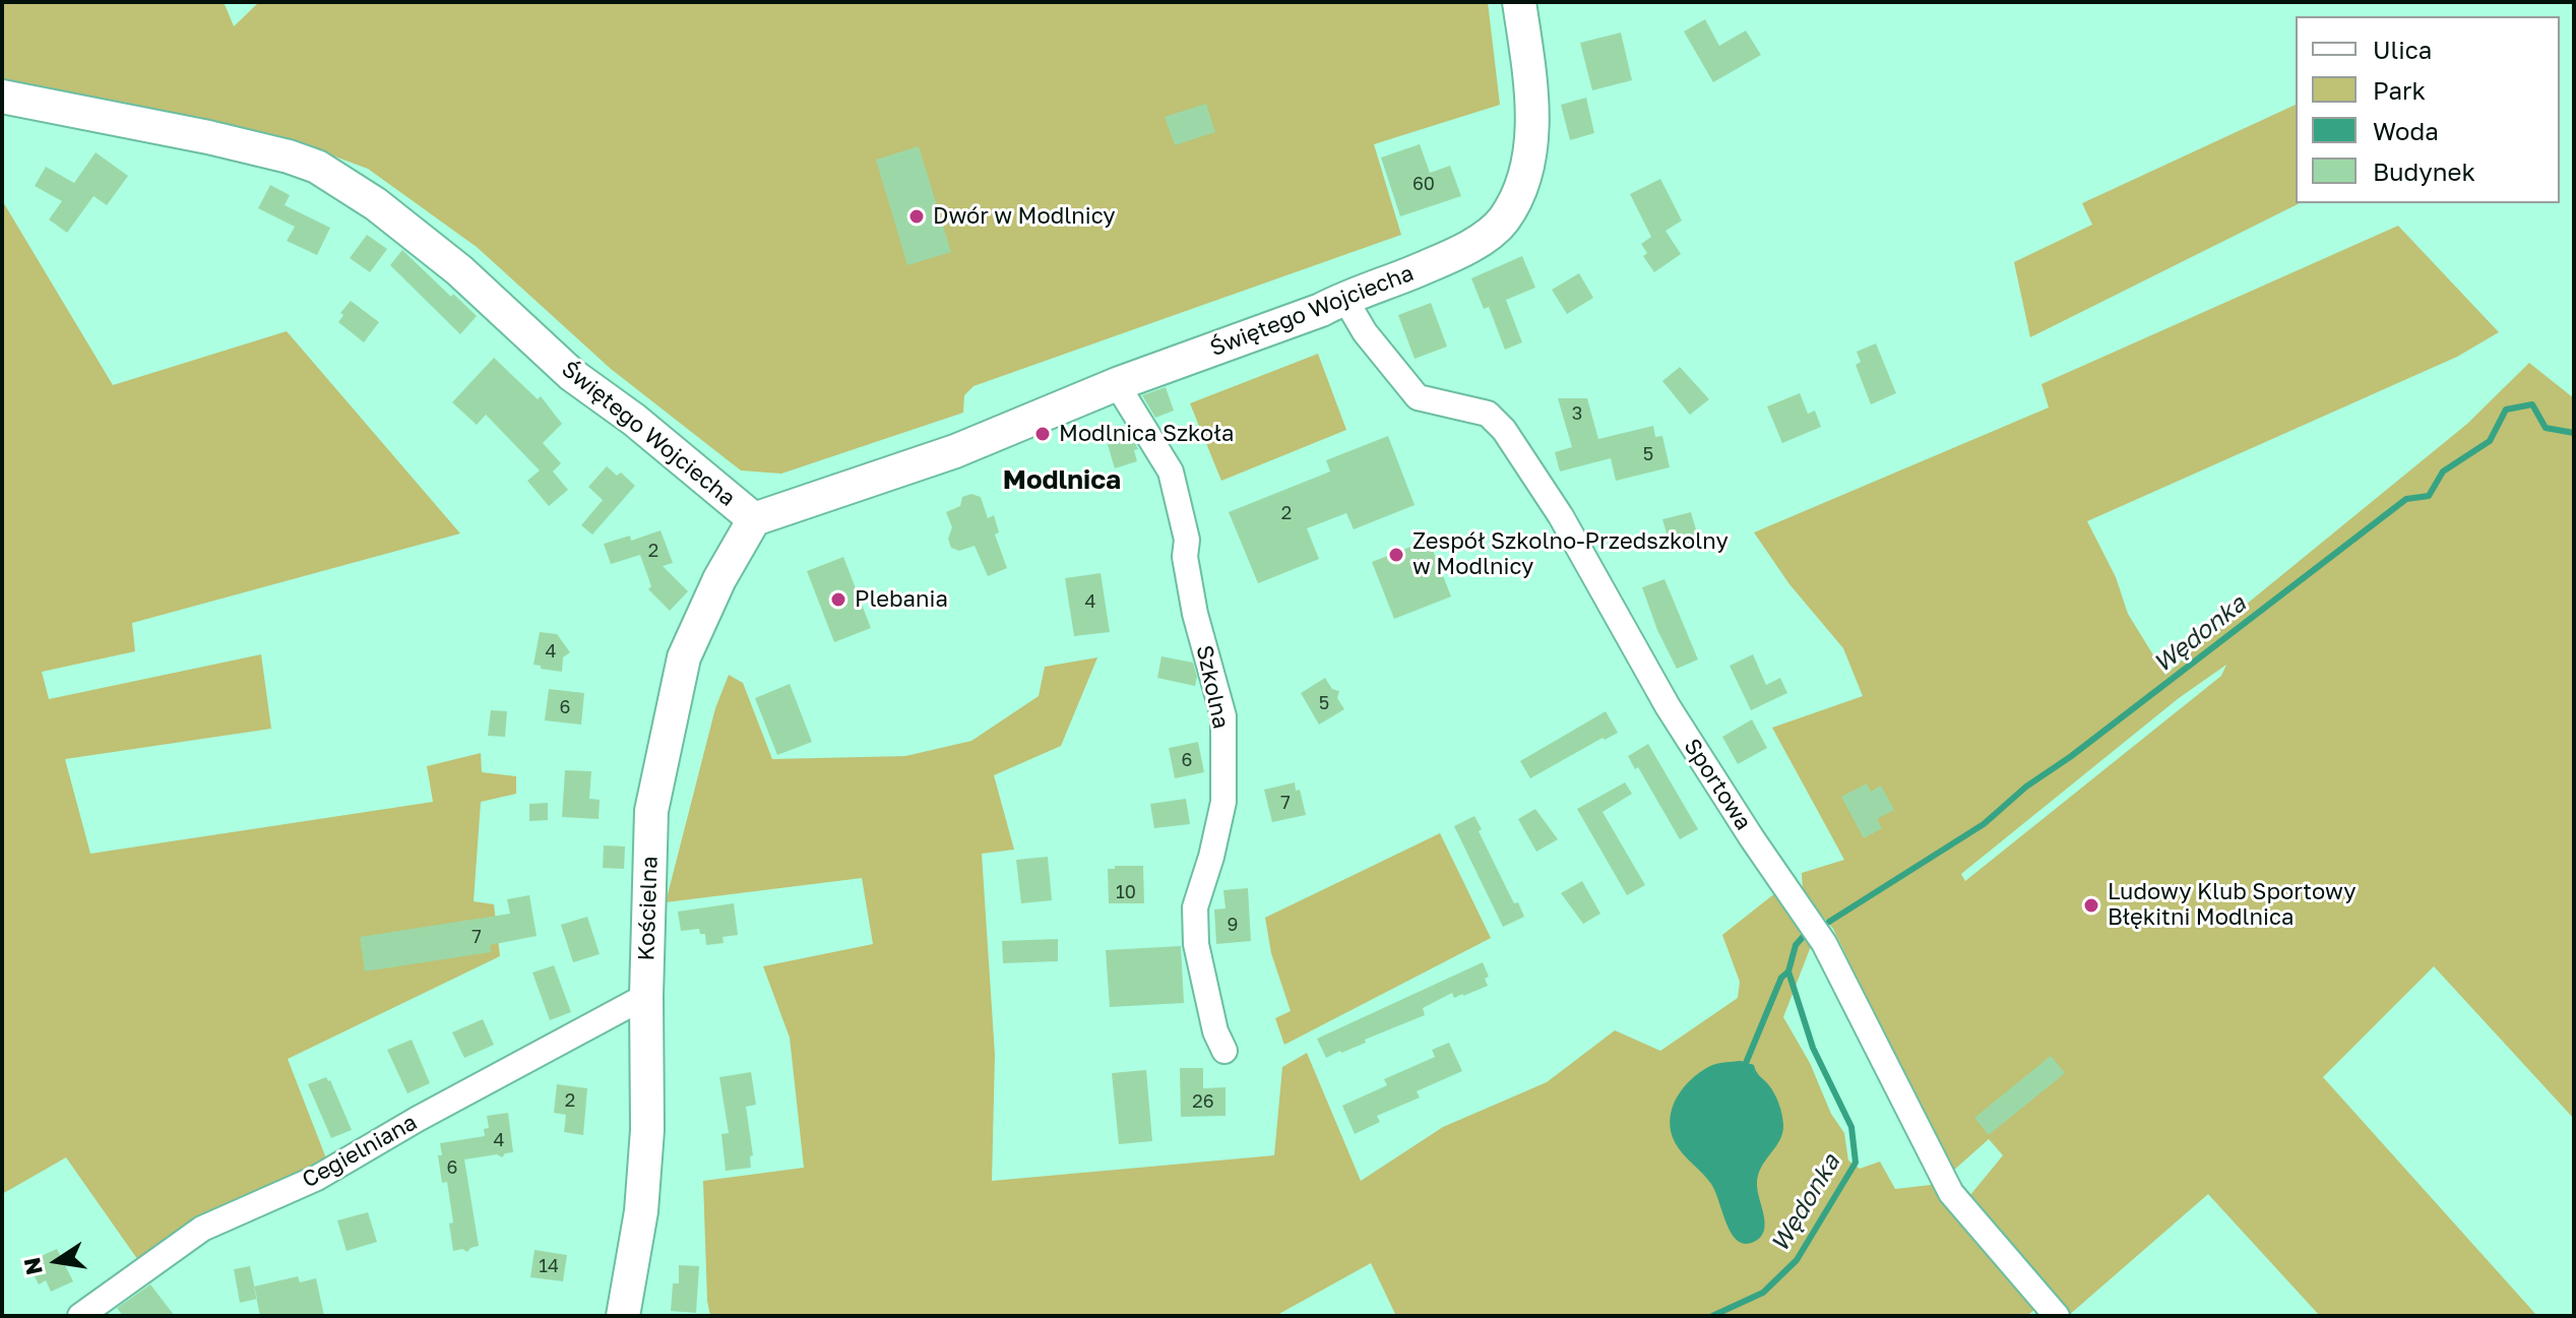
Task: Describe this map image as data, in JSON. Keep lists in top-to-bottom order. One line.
{"streets":{"street":["Świętego Wojciecha","Szkolna","Sportowa","Kościelna","Cegielniana"]},"crossings":[["Świętego Wojciecha","Szkolna"],["Świętego Wojciecha","Sportowa"],["Świętego Wojciecha","Kościelna"],["Kościelna","Cegielniana"]],"districts":["Modlnica"],"water":["Wędonka"],"places":["Dwór w Modlnicy","Modlnica Szkoła","Zespół Szkolno-Przedszkolny w Modlnicy","Plebania","Ludowy Klub Sportowy Błękitni Modlnica"],"house_numbers":["60","3","5","2","2","4","4","5","6","6","7","10","9","7","2","26","4","6","14"],"legend":["Ulica","Park","Woda","Budynek"],"north":"left"}
